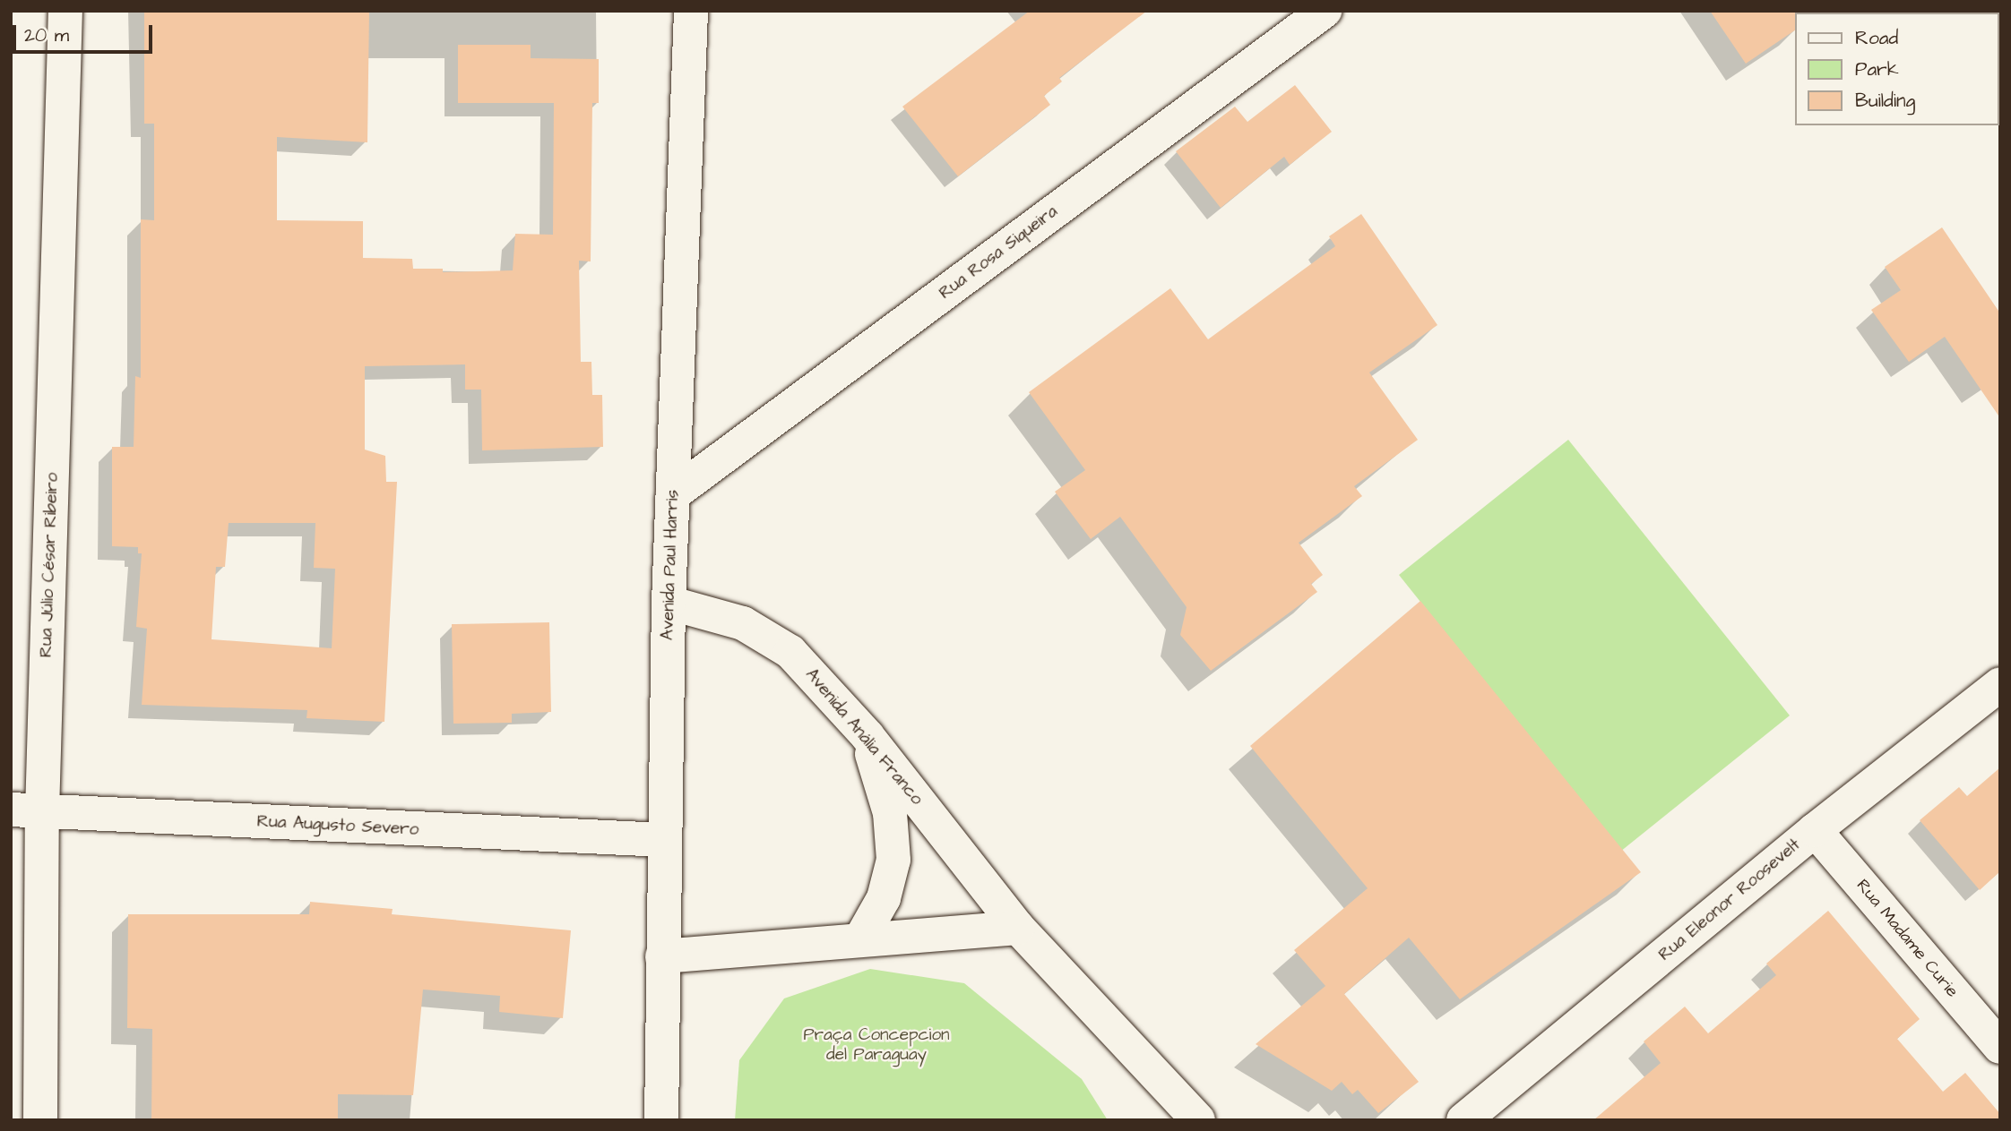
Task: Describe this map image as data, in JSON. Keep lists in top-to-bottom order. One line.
{"streets":{"street":["Rua Rosa Siqueira","Rua Júlio César Ribeiro","Avenida Paul Harris","Avenida Anália Franco","Rua Augusto Severo","Rua Eleonor Roosevelt","Rua Madame Curie"]},"crossings":[["Rua Rosa Siqueira","Avenida Paul Harris"],["Rua Júlio César Ribeiro","Rua Augusto Severo"],["Avenida Paul Harris","Avenida Anália Franco"],["Avenida Paul Harris","Rua Augusto Severo"],["Rua Eleonor Roosevelt","Rua Madame Curie"]],"parks":["Praça Concepcion del Paraguay"],"legend":["Road","Park","Building"],"scale_bar":"20 m"}
